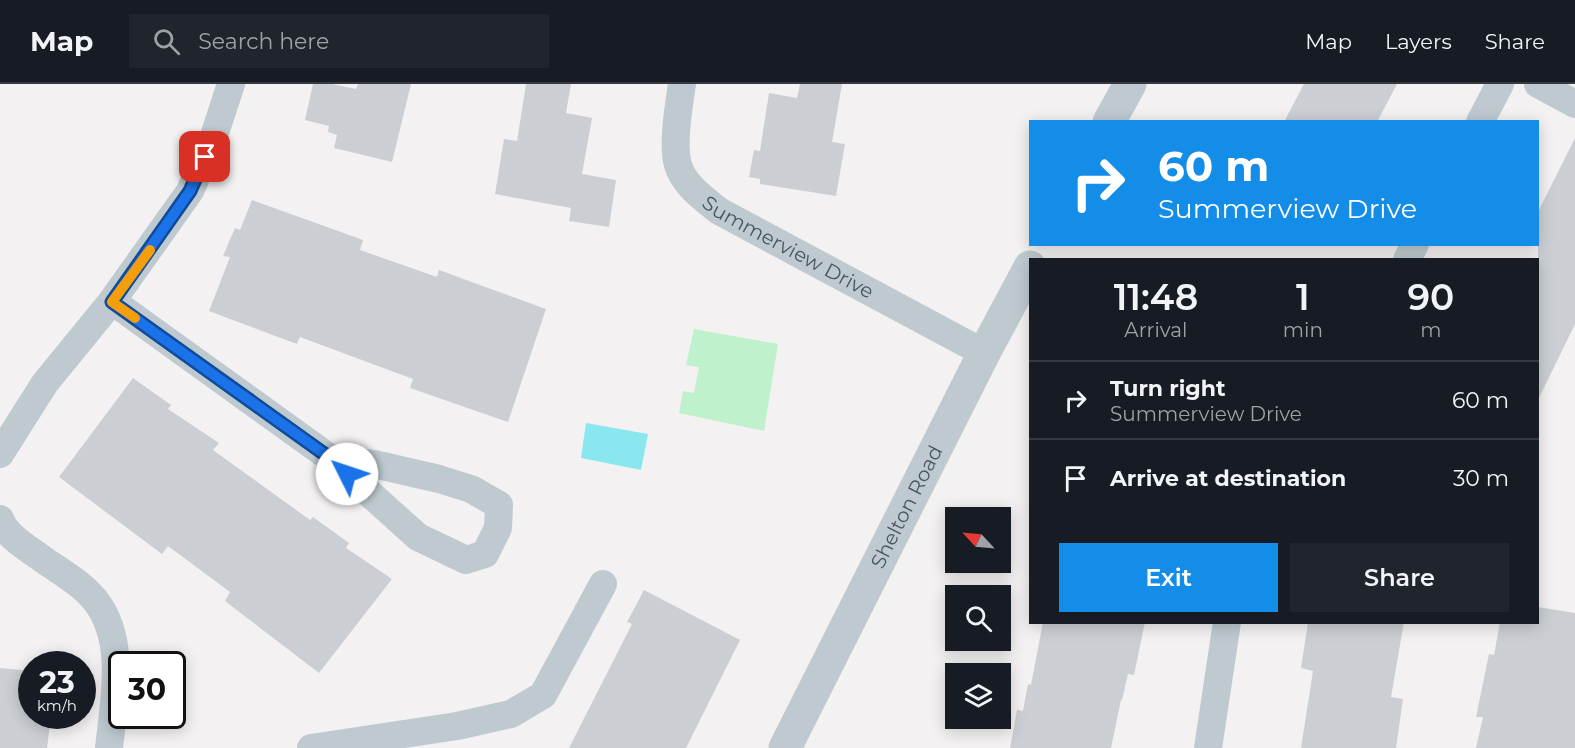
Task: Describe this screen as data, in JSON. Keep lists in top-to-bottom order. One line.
{"streets":{"street":["Summerview Drive","Shelton Road"]},"crossings":[["Summerview Drive","Shelton Road"]],"north":"top left","page":{"header":"Map","search":"Search here","nav":["Map","Layers","Share"],"turn":["60 m","Summerview Drive"],"eta":["11:48","Arrival","1","min","90","m"],"list":[{"name":"Turn right","note":"Summerview Drive","value":"60 m"},{"name":"Arrive at destination","value":"30 m"}],"buttons":["Exit","Share"],"speed":"23 km/h","limit":"30"}}
